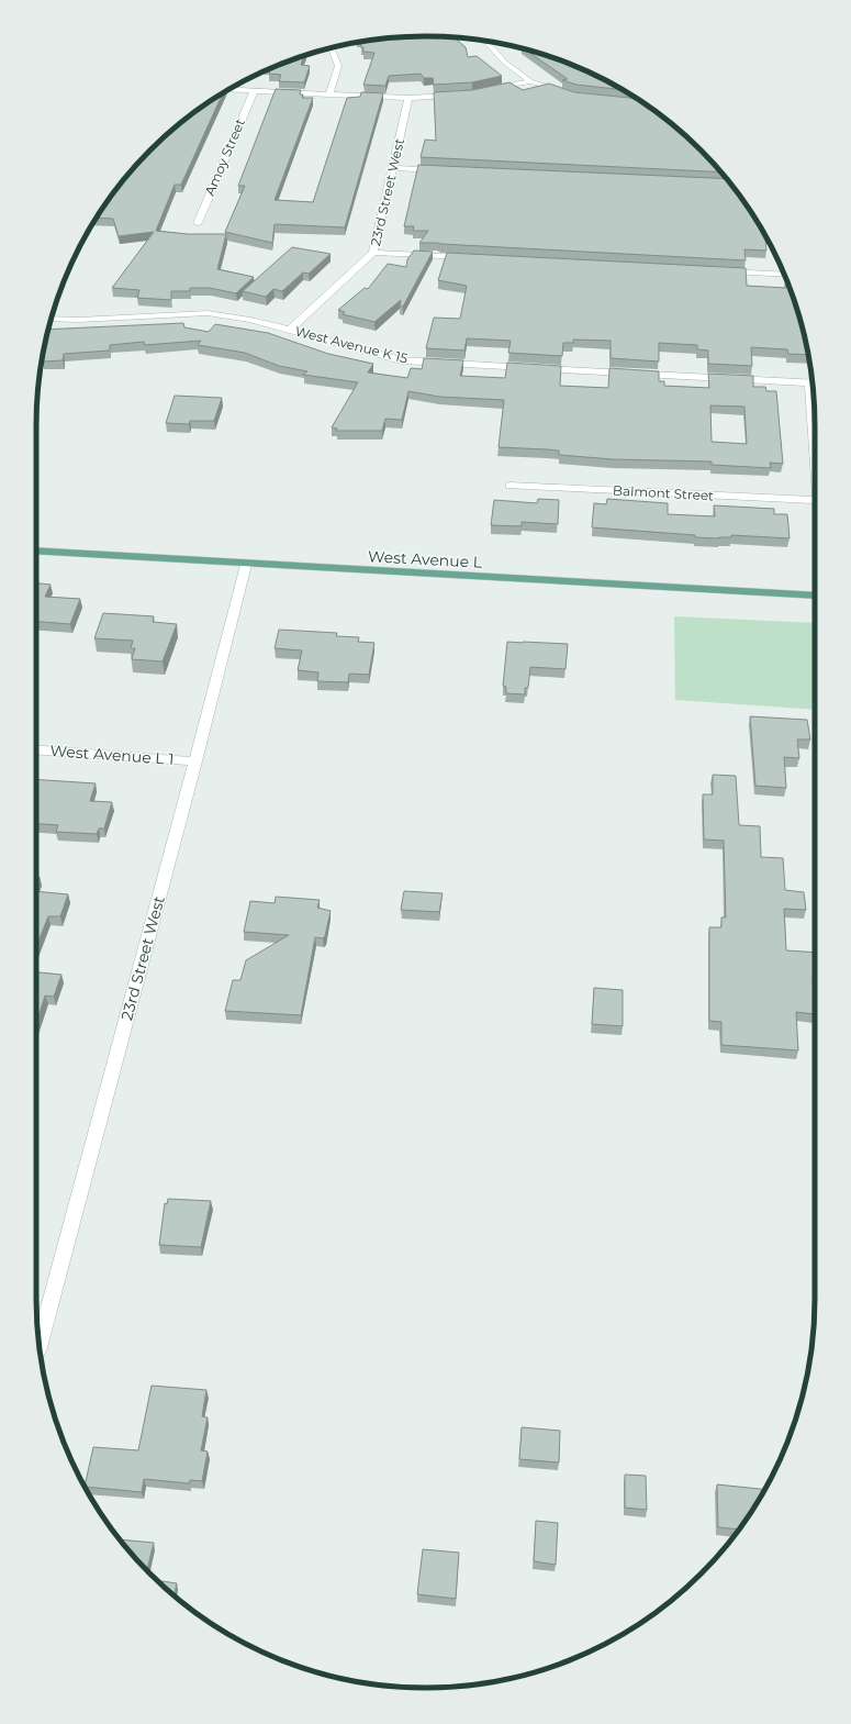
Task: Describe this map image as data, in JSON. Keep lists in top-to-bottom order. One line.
{"streets":{"main road":["West Avenue L"],"street":["Amoy Street","23rd Street West","West Avenue K 15","Balmont Street","West Avenue L 1"]},"crossings":[["23rd Street West","West Avenue K 15"],["23rd Street West","West Avenue L"],["23rd Street West","West Avenue L 1"]]}
